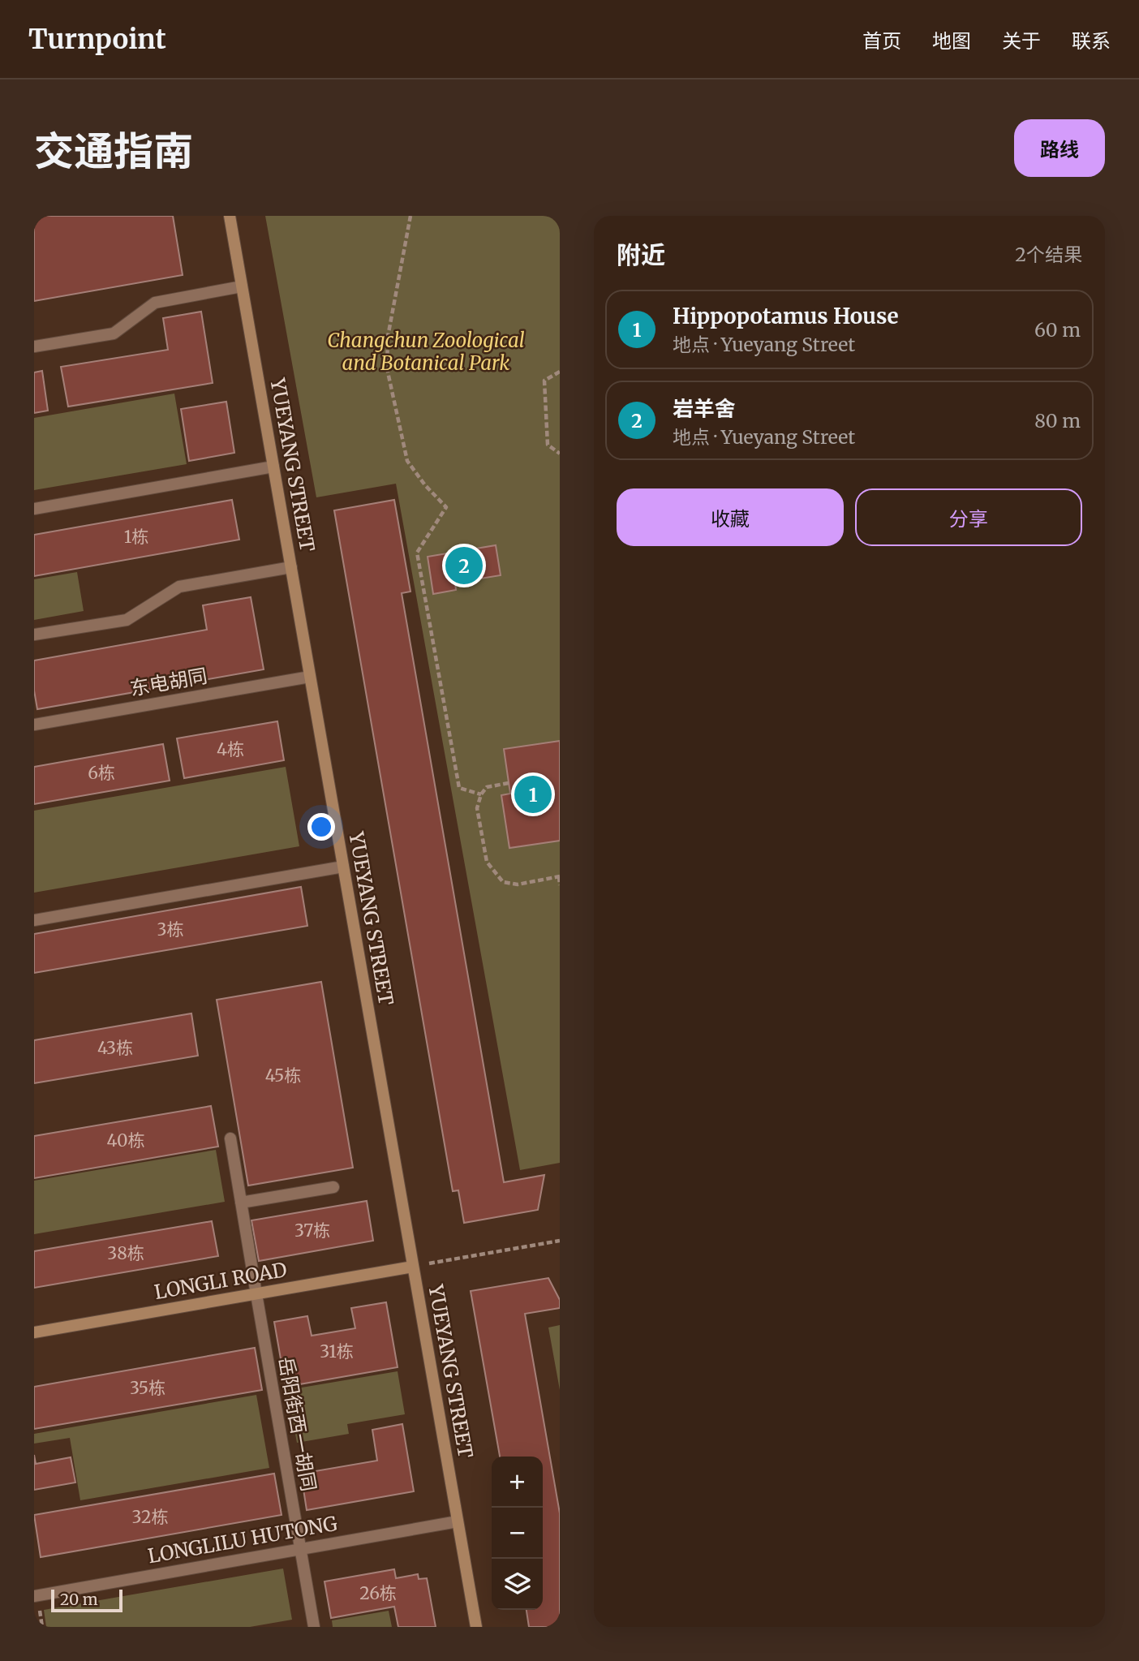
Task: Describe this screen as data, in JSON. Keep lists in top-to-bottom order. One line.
{"streets":{"street":["YUEYANG STREET","东电胡同","LONGLI ROAD","岳阳街西一胡同","LONGLILU HUTONG"]},"crossings":[["YUEYANG STREET","东电胡同"],["YUEYANG STREET","LONGLI ROAD"],["YUEYANG STREET","LONGLILU HUTONG"],["LONGLI ROAD","岳阳街西一胡同"],["岳阳街西一胡同","LONGLILU HUTONG"]],"parks":["Changchun Zoological and Botanical Park"],"house_numbers":["1栋","4栋","6栋","3栋","43栋","45栋","40栋","37栋","38栋","31栋","35栋","32栋","26栋"],"scale_bar":"20 m","page":{"header":"Turnpoint","nav":["首页","地图","关于","联系"],"title":"交通指南","buttons":["路线",["收藏","分享"]],"heading":["附近","2个结果"],"list":[{"mark":"1","name":"Hippopotamus House","note":"地点 · Yueyang Street","value":"60 m"},{"mark":"2","name":"岩羊舍","note":"地点 · Yueyang Street","value":"80 m"}],"pins":["2","1"],"map_buttons":["+","−"],"scale":"20 m"}}
